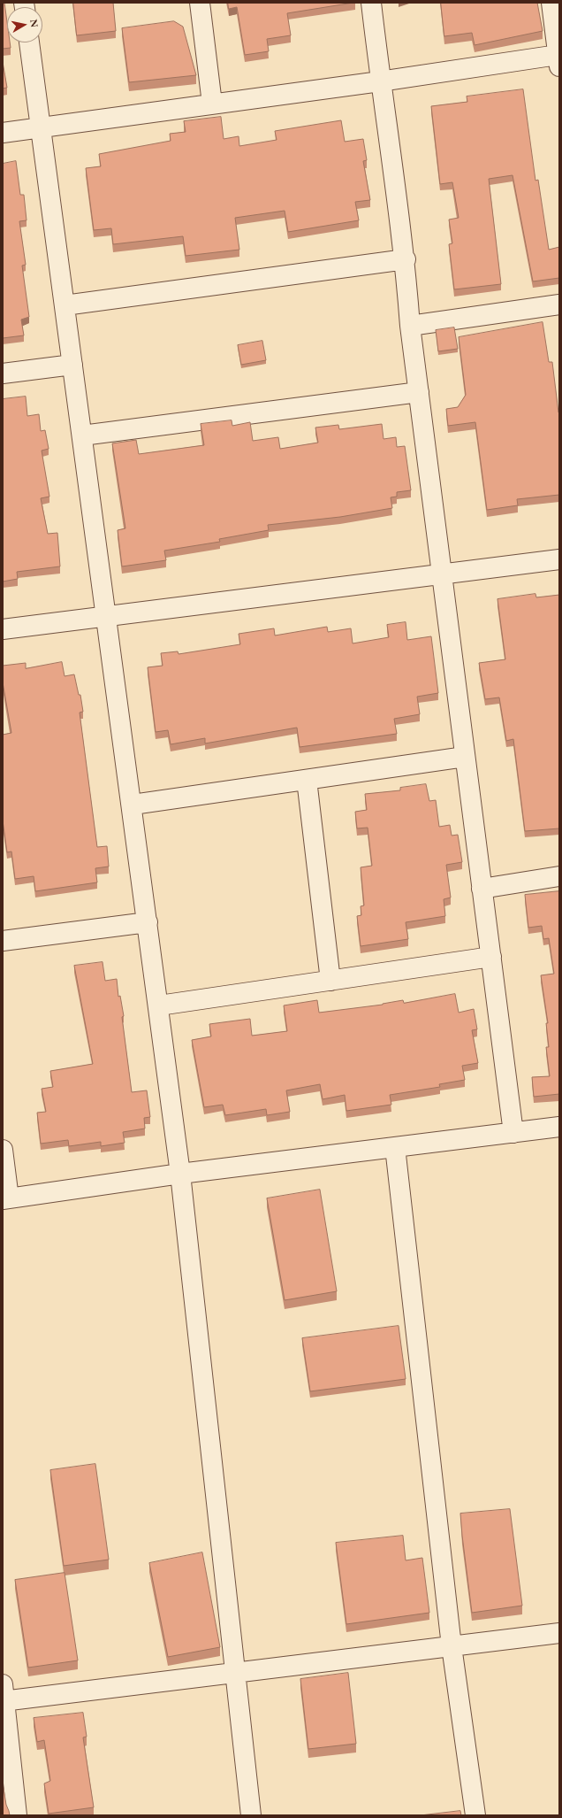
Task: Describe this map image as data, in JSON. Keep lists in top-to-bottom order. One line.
{"north":"right"}
